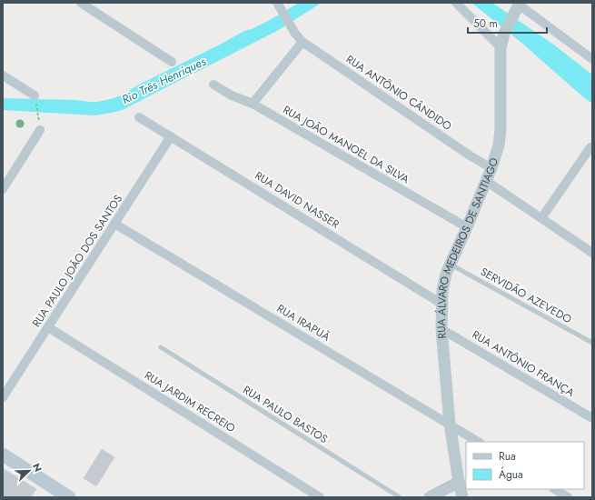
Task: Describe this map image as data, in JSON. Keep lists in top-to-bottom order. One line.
{"streets":{"street":["RUA ANTÔNIO CÂNDIDO","RUA JOÃO MANOEL DA SILVA","RUA DAVID NASSER","RUA ÁLVARO MEDEIROS DE SANTIAGO","RUA PAULO JOÃO DOS SANTOS","RUA IRAPUÃ","RUA ANTÔNIO FRANÇA","RUA JARDIM RECREIO"],"lane":["SERVIDÃO AZEVEDO","RUA PAULO BASTOS"]},"crossings":[["RUA ANTÔNIO CÂNDIDO","RUA ÁLVARO MEDEIROS DE SANTIAGO"],["RUA JOÃO MANOEL DA SILVA","RUA ÁLVARO MEDEIROS DE SANTIAGO"],["RUA DAVID NASSER","RUA ÁLVARO MEDEIROS DE SANTIAGO"],["RUA DAVID NASSER","RUA PAULO JOÃO DOS SANTOS"],["RUA ÁLVARO MEDEIROS DE SANTIAGO","SERVIDÃO AZEVEDO"],["RUA ÁLVARO MEDEIROS DE SANTIAGO","RUA IRAPUÃ"],["RUA ÁLVARO MEDEIROS DE SANTIAGO","RUA ANTÔNIO FRANÇA"],["RUA PAULO JOÃO DOS SANTOS","RUA IRAPUÃ"],["RUA PAULO JOÃO DOS SANTOS","RUA JARDIM RECREIO"]],"water":["Rio Três Henriques"],"legend":["Rua","Água"],"scale_bar":"50 m","north":"top right"}
